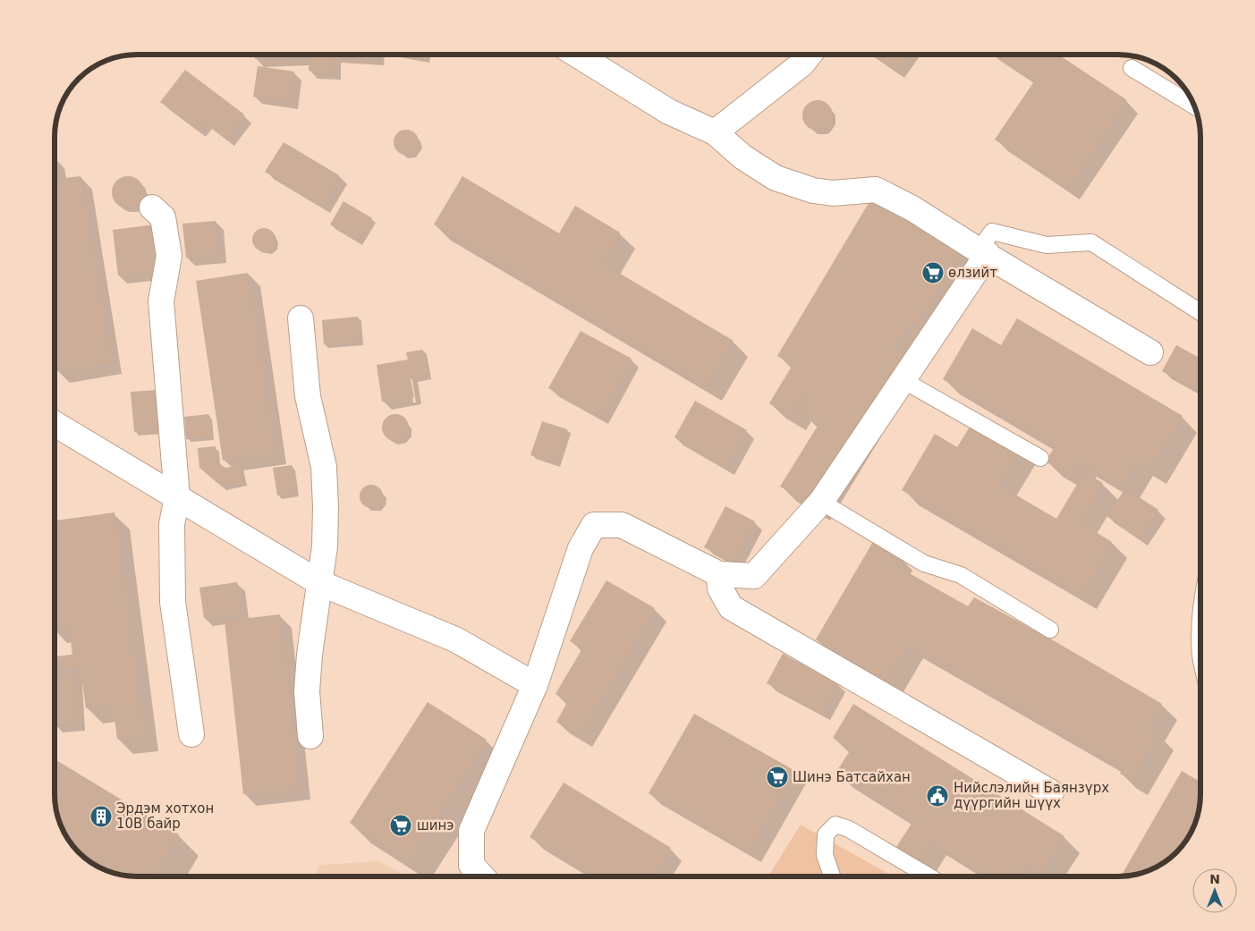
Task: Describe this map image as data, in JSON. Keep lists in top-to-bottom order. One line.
{"places":{"supermarket":["өлзийт","Шинэ Батсайхан","шинэ"],"public building":["Нийслэлийн Баянзүрх дүүргийн шүүх"],"building":["Эрдэм хотхон 10В байр"]},"north":"top"}
